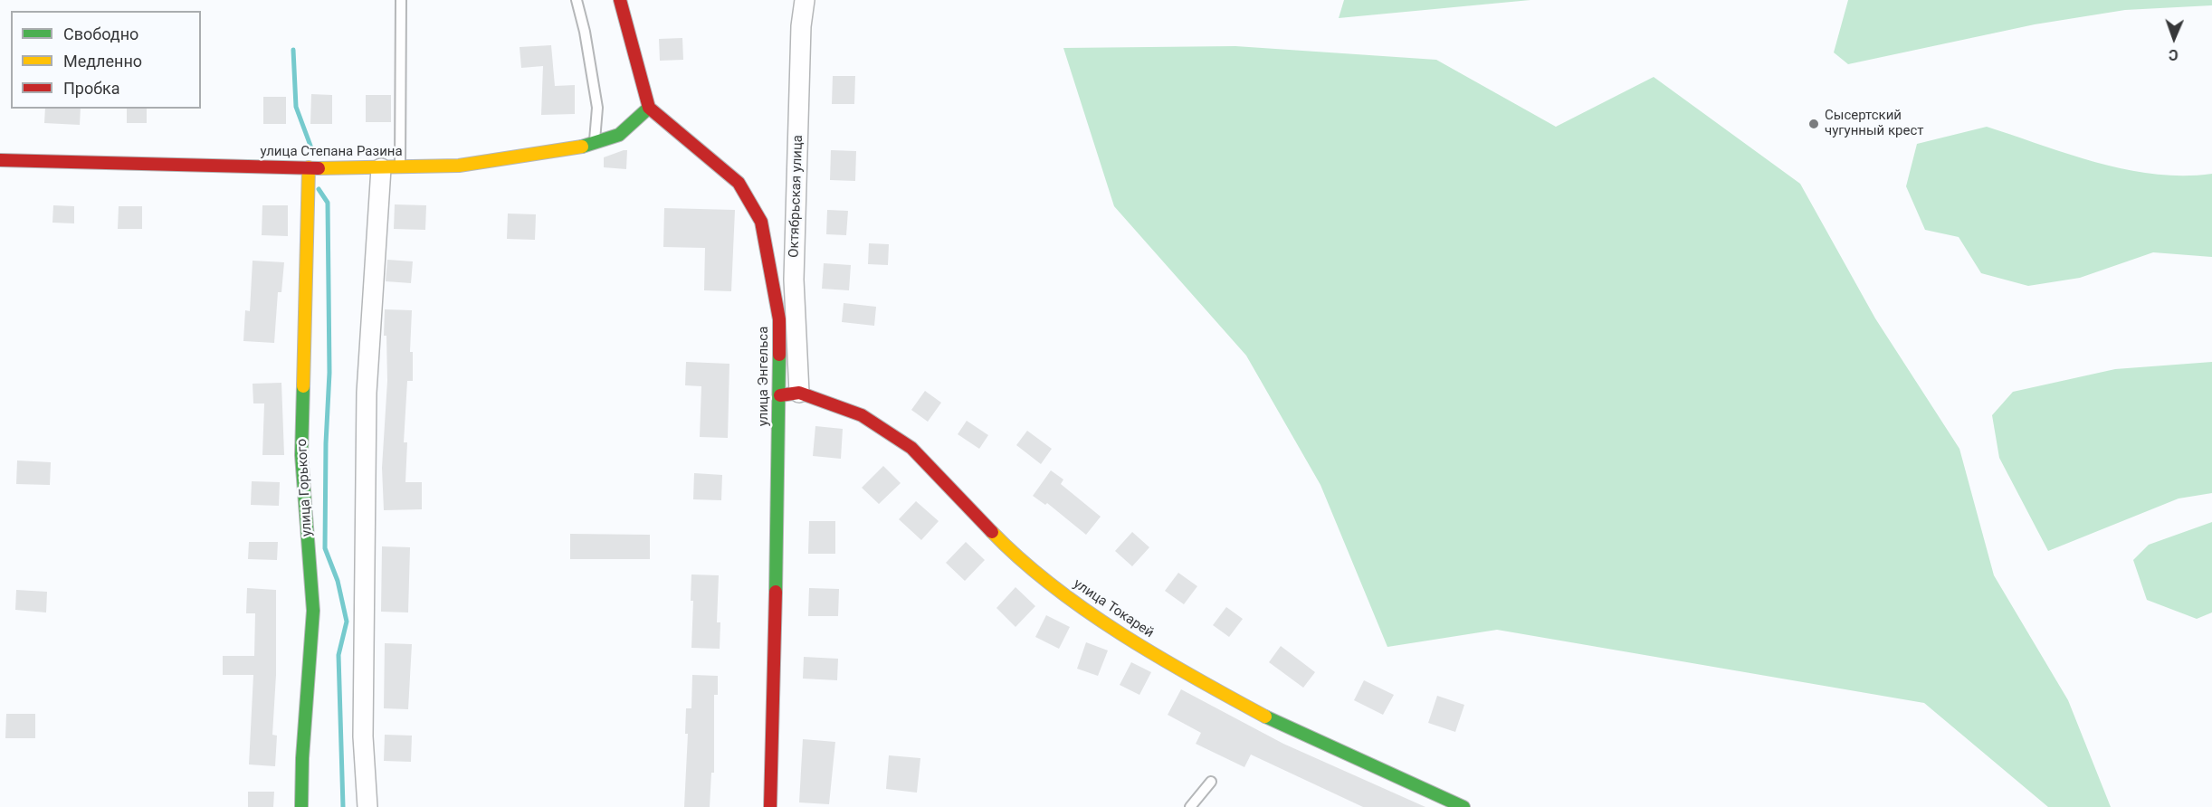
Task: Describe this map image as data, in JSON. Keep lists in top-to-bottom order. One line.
{"streets":{"street":["улица Степана Разина","Октябрьская улица","улица Энгельса","улица Горького","улица Токарей"]},"crossings":[["улица Степана Разина","улица Энгельса"],["улица Степана Разина","улица Горького"],["Октябрьская улица","улица Энгельса"],["Октябрьская улица","улица Токарей"],["улица Энгельса","улица Токарей"]],"places":["Сысертский чугунный крест"],"legend":["Свободно","Медленно","Пробка"],"north":"bottom"}
